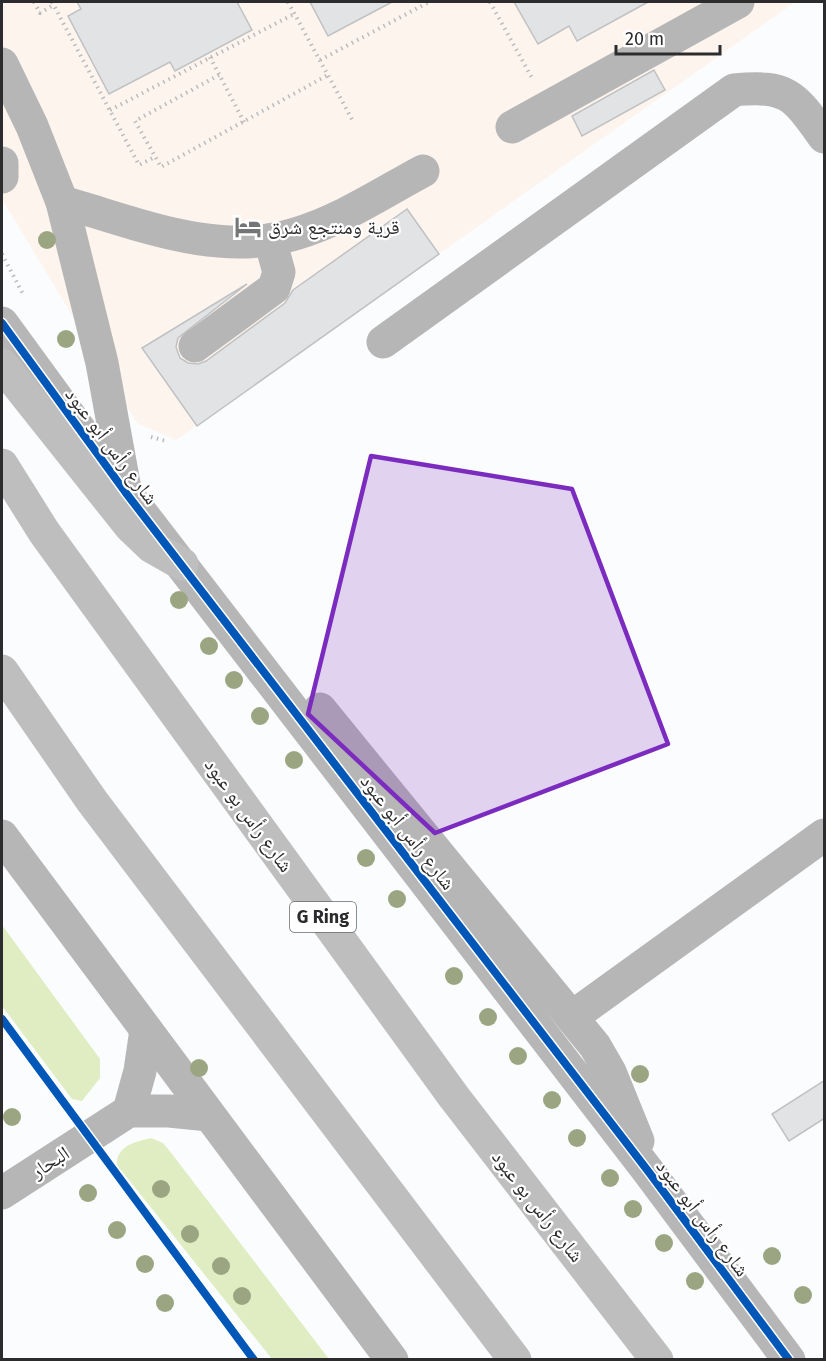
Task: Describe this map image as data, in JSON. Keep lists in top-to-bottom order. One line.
{"streets":{"highway":["شارع رأس بو عبود","G Ring"],"street":["شارع رأس أبو عبود","البحار"]},"places":{"hotel":["قرية ومنتجع شرق"]},"scale_bar":"20 m"}
